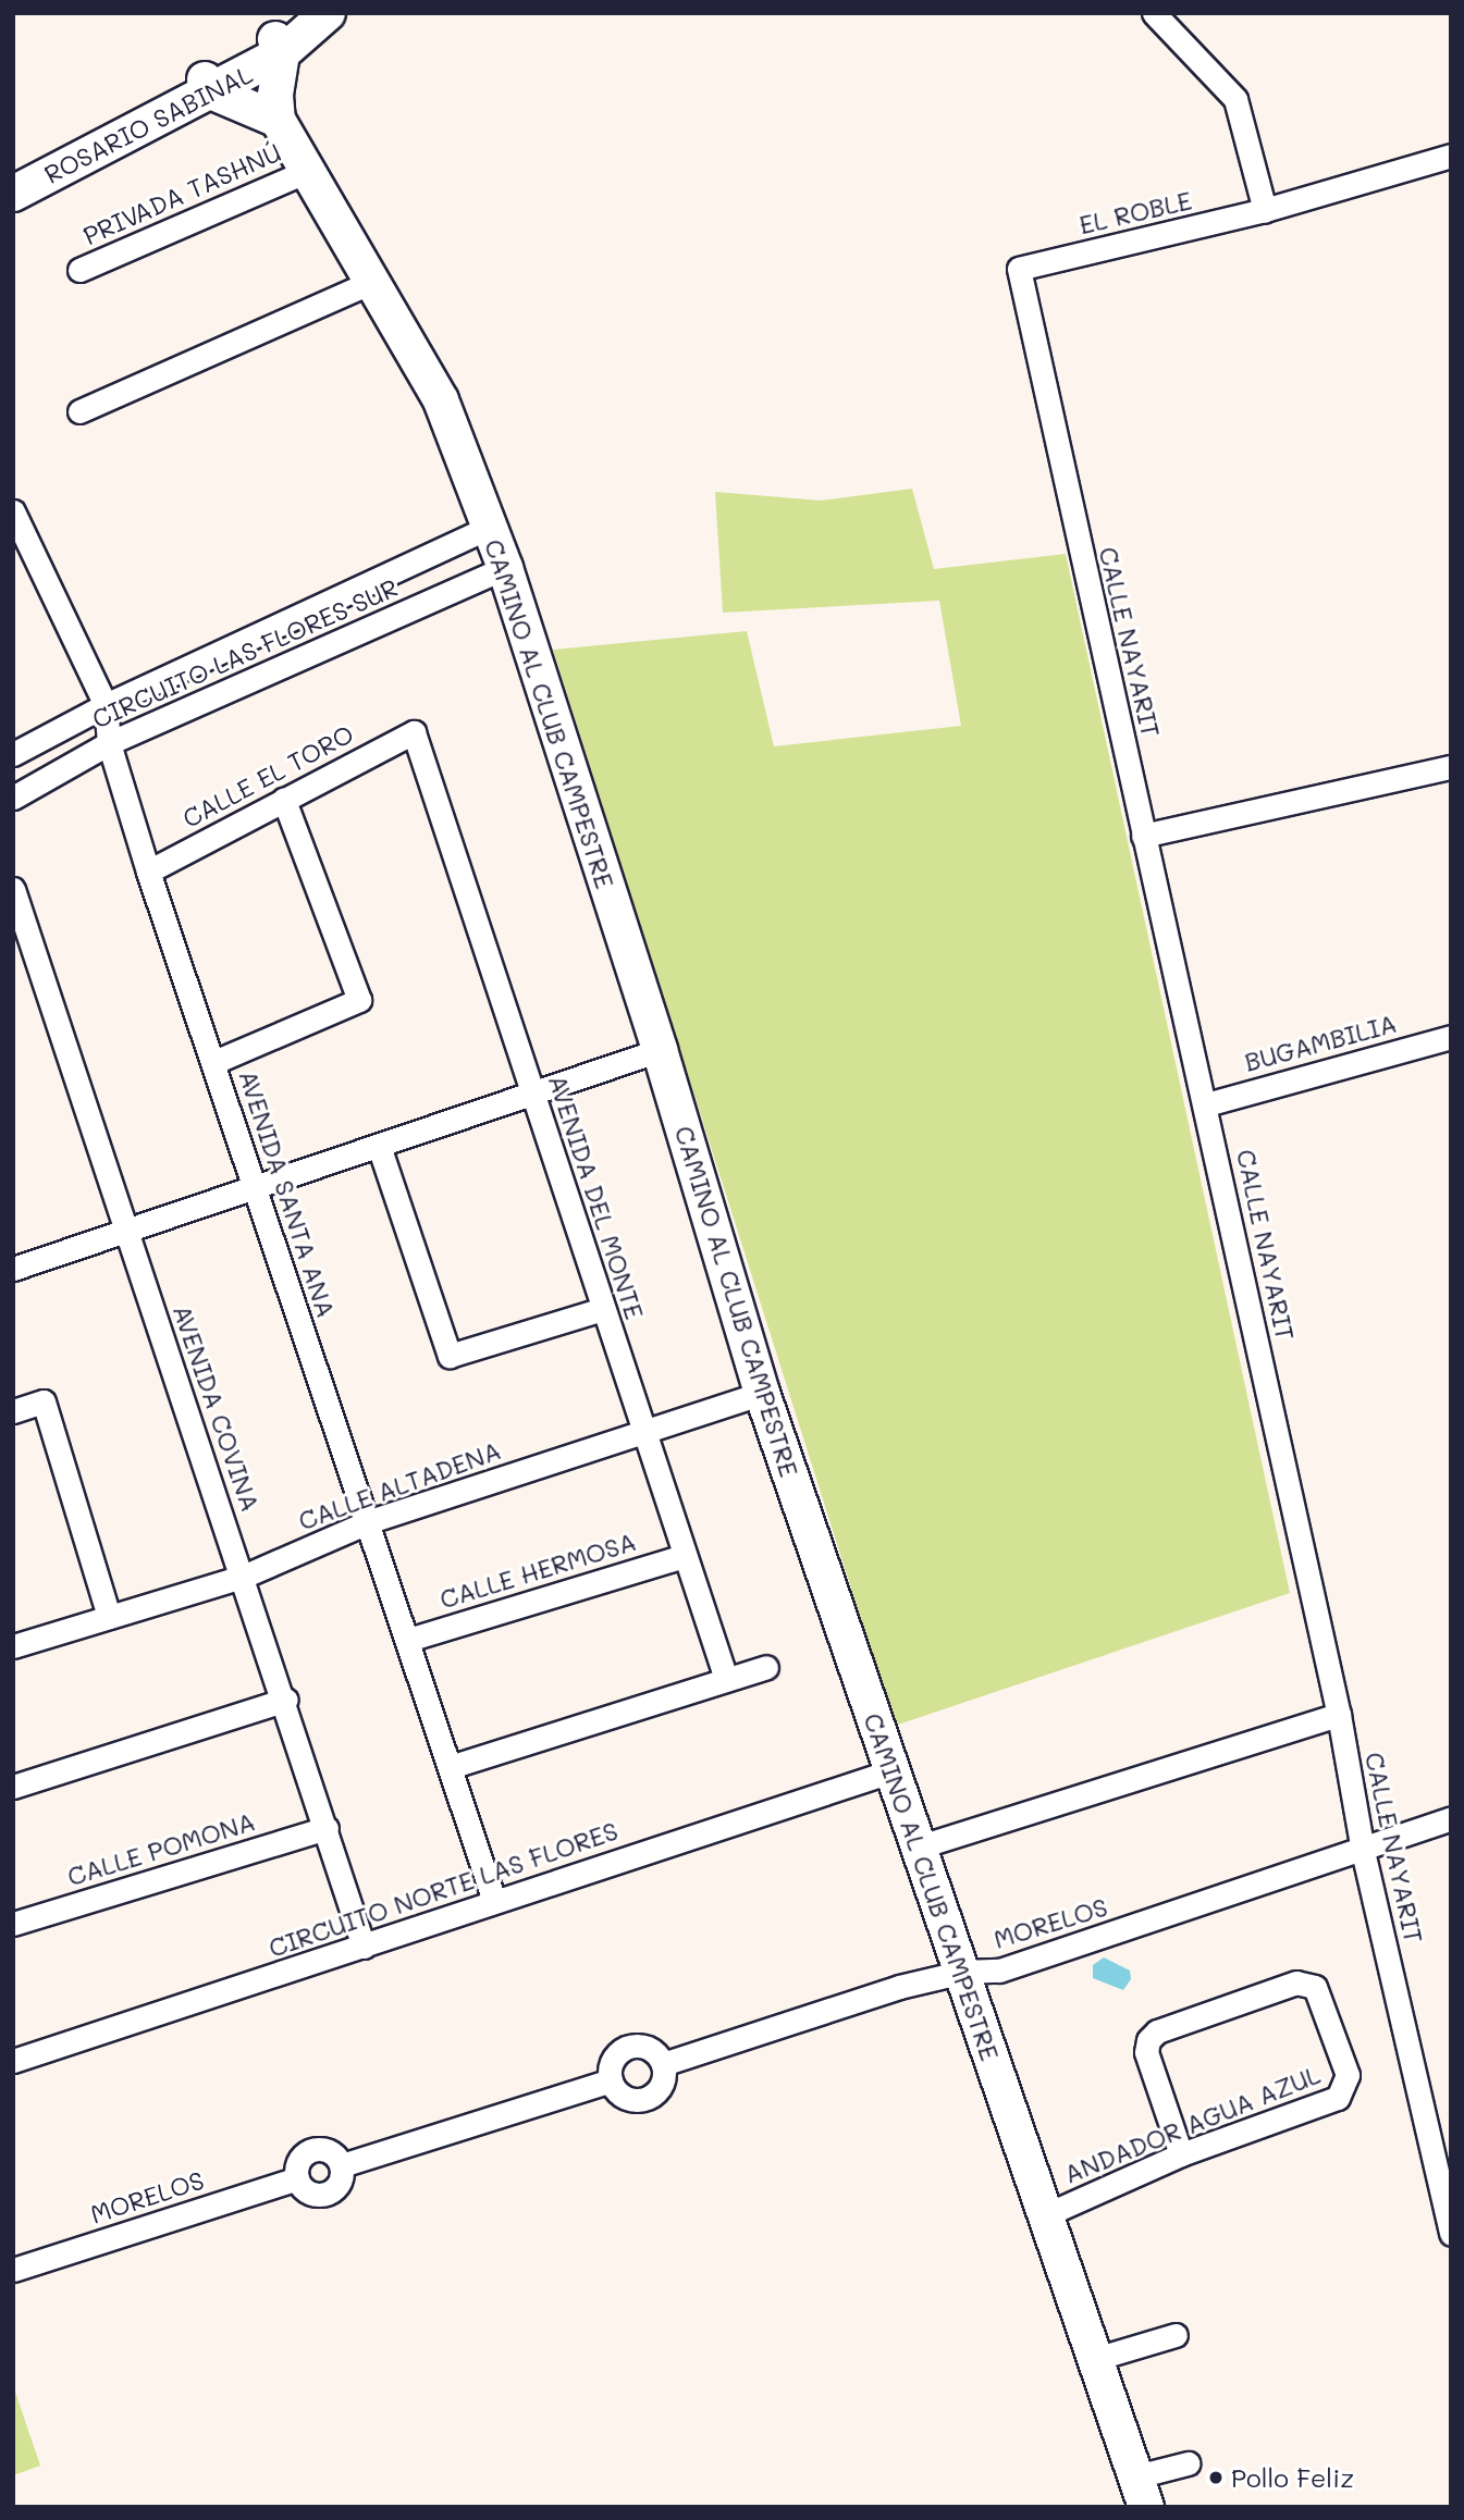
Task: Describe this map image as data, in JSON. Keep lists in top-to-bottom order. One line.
{"streets":{"main road":["ROSARIO SABINAL","CAMINO AL CLUB CAMPESTRE"],"street":["PRIVADA TASHNÚ","EL ROBLE","CALLE NAYARIT","CIRCUITO LAS FLORES SUR","CALLE EL TORO","BUGAMBILIA","AVENIDA SANTA ANA","AVENIDA DEL MONTE","AVENIDA COVINA","CALLE ALTADENA","CALLE HERMOSA","CALLE POMONA","CIRCUITO NORTE LAS FLORES","MORELOS","ANDADOR AGUA AZUL"]},"crossings":[["PRIVADA TASHNÚ","CAMINO AL CLUB CAMPESTRE"],["EL ROBLE","CALLE NAYARIT"],["CALLE NAYARIT","BUGAMBILIA"],["CALLE NAYARIT","MORELOS"],["CIRCUITO LAS FLORES SUR","CAMINO AL CLUB CAMPESTRE"],["CIRCUITO LAS FLORES SUR","AVENIDA SANTA ANA"],["CAMINO AL CLUB CAMPESTRE","CALLE ALTADENA"],["CAMINO AL CLUB CAMPESTRE","CIRCUITO NORTE LAS FLORES"],["CAMINO AL CLUB CAMPESTRE","MORELOS"],["CAMINO AL CLUB CAMPESTRE","ANDADOR AGUA AZUL"],["CALLE EL TORO","AVENIDA SANTA ANA"],["CALLE EL TORO","AVENIDA DEL MONTE"],["AVENIDA SANTA ANA","CALLE ALTADENA"],["AVENIDA SANTA ANA","CALLE HERMOSA"],["AVENIDA SANTA ANA","CIRCUITO NORTE LAS FLORES"],["AVENIDA DEL MONTE","CALLE ALTADENA"],["AVENIDA DEL MONTE","CALLE HERMOSA"],["AVENIDA COVINA","CALLE ALTADENA"],["AVENIDA COVINA","CALLE POMONA"],["AVENIDA COVINA","CIRCUITO NORTE LAS FLORES"]],"places":["Pollo Feliz"]}
